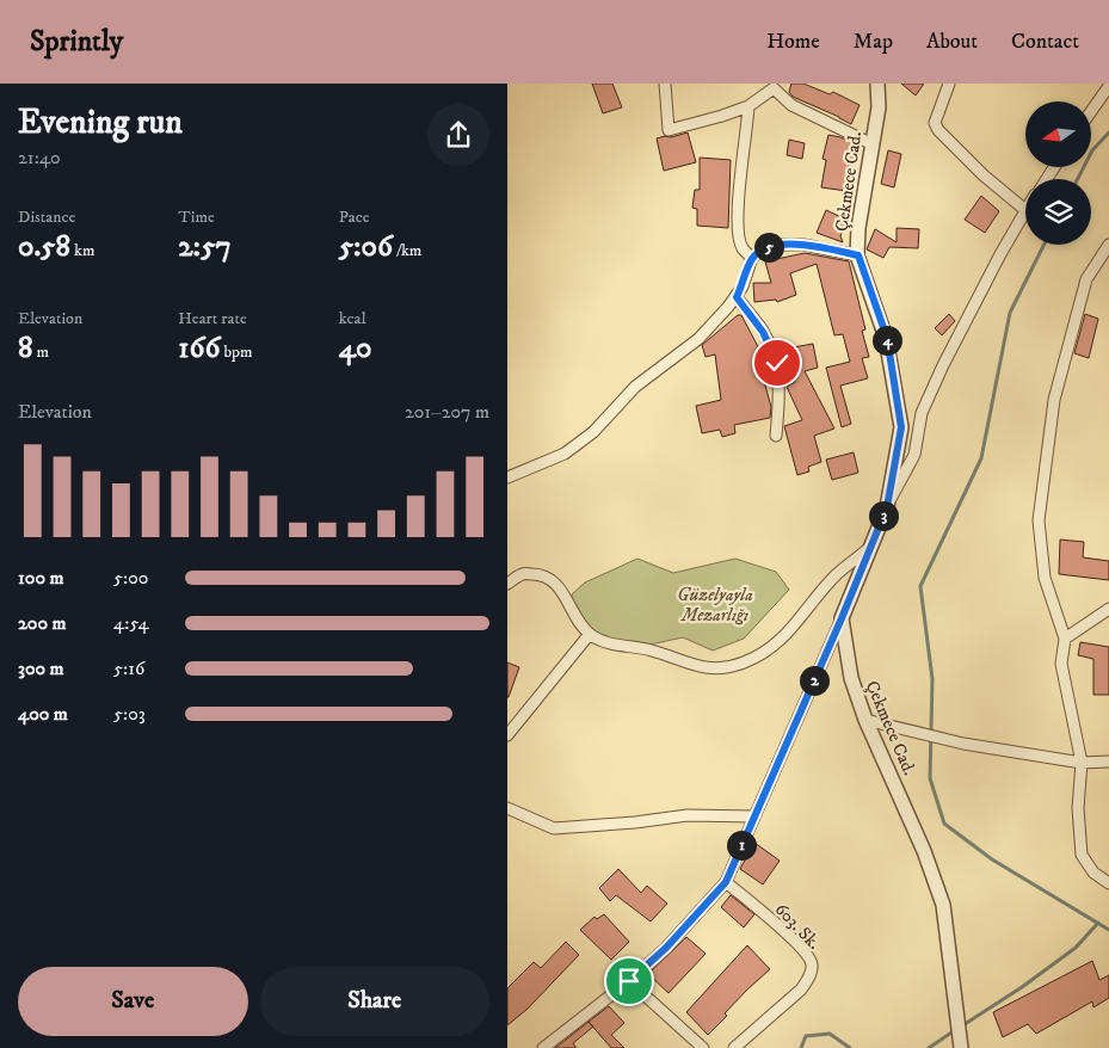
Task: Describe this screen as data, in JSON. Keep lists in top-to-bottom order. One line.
{"streets":{"street":["Çekmece Cad.","603. Sk."]},"parks":["Güzelyayla Mezarlığı"],"north":"left","page":{"header":"Sprintly","nav":["Home","Map","About","Contact"],"heading":["Evening run","21:40"],"stats":[["Distance","0.58 km"],["Time","2:57"],["Pace","5:06 /km"],["Elevation","8 m"],["Heart rate","166 bpm"],["kcal","40"]],"pins":["5","4","3","2","1"],"chart":["Elevation","201–207 m"],"list":[{"name":"100 m","note":"5:00"},{"name":"200 m","note":"4:54"},{"name":"300 m","note":"5:16"},{"name":"400 m","note":"5:03"}],"buttons":["Save","Share"]}}
